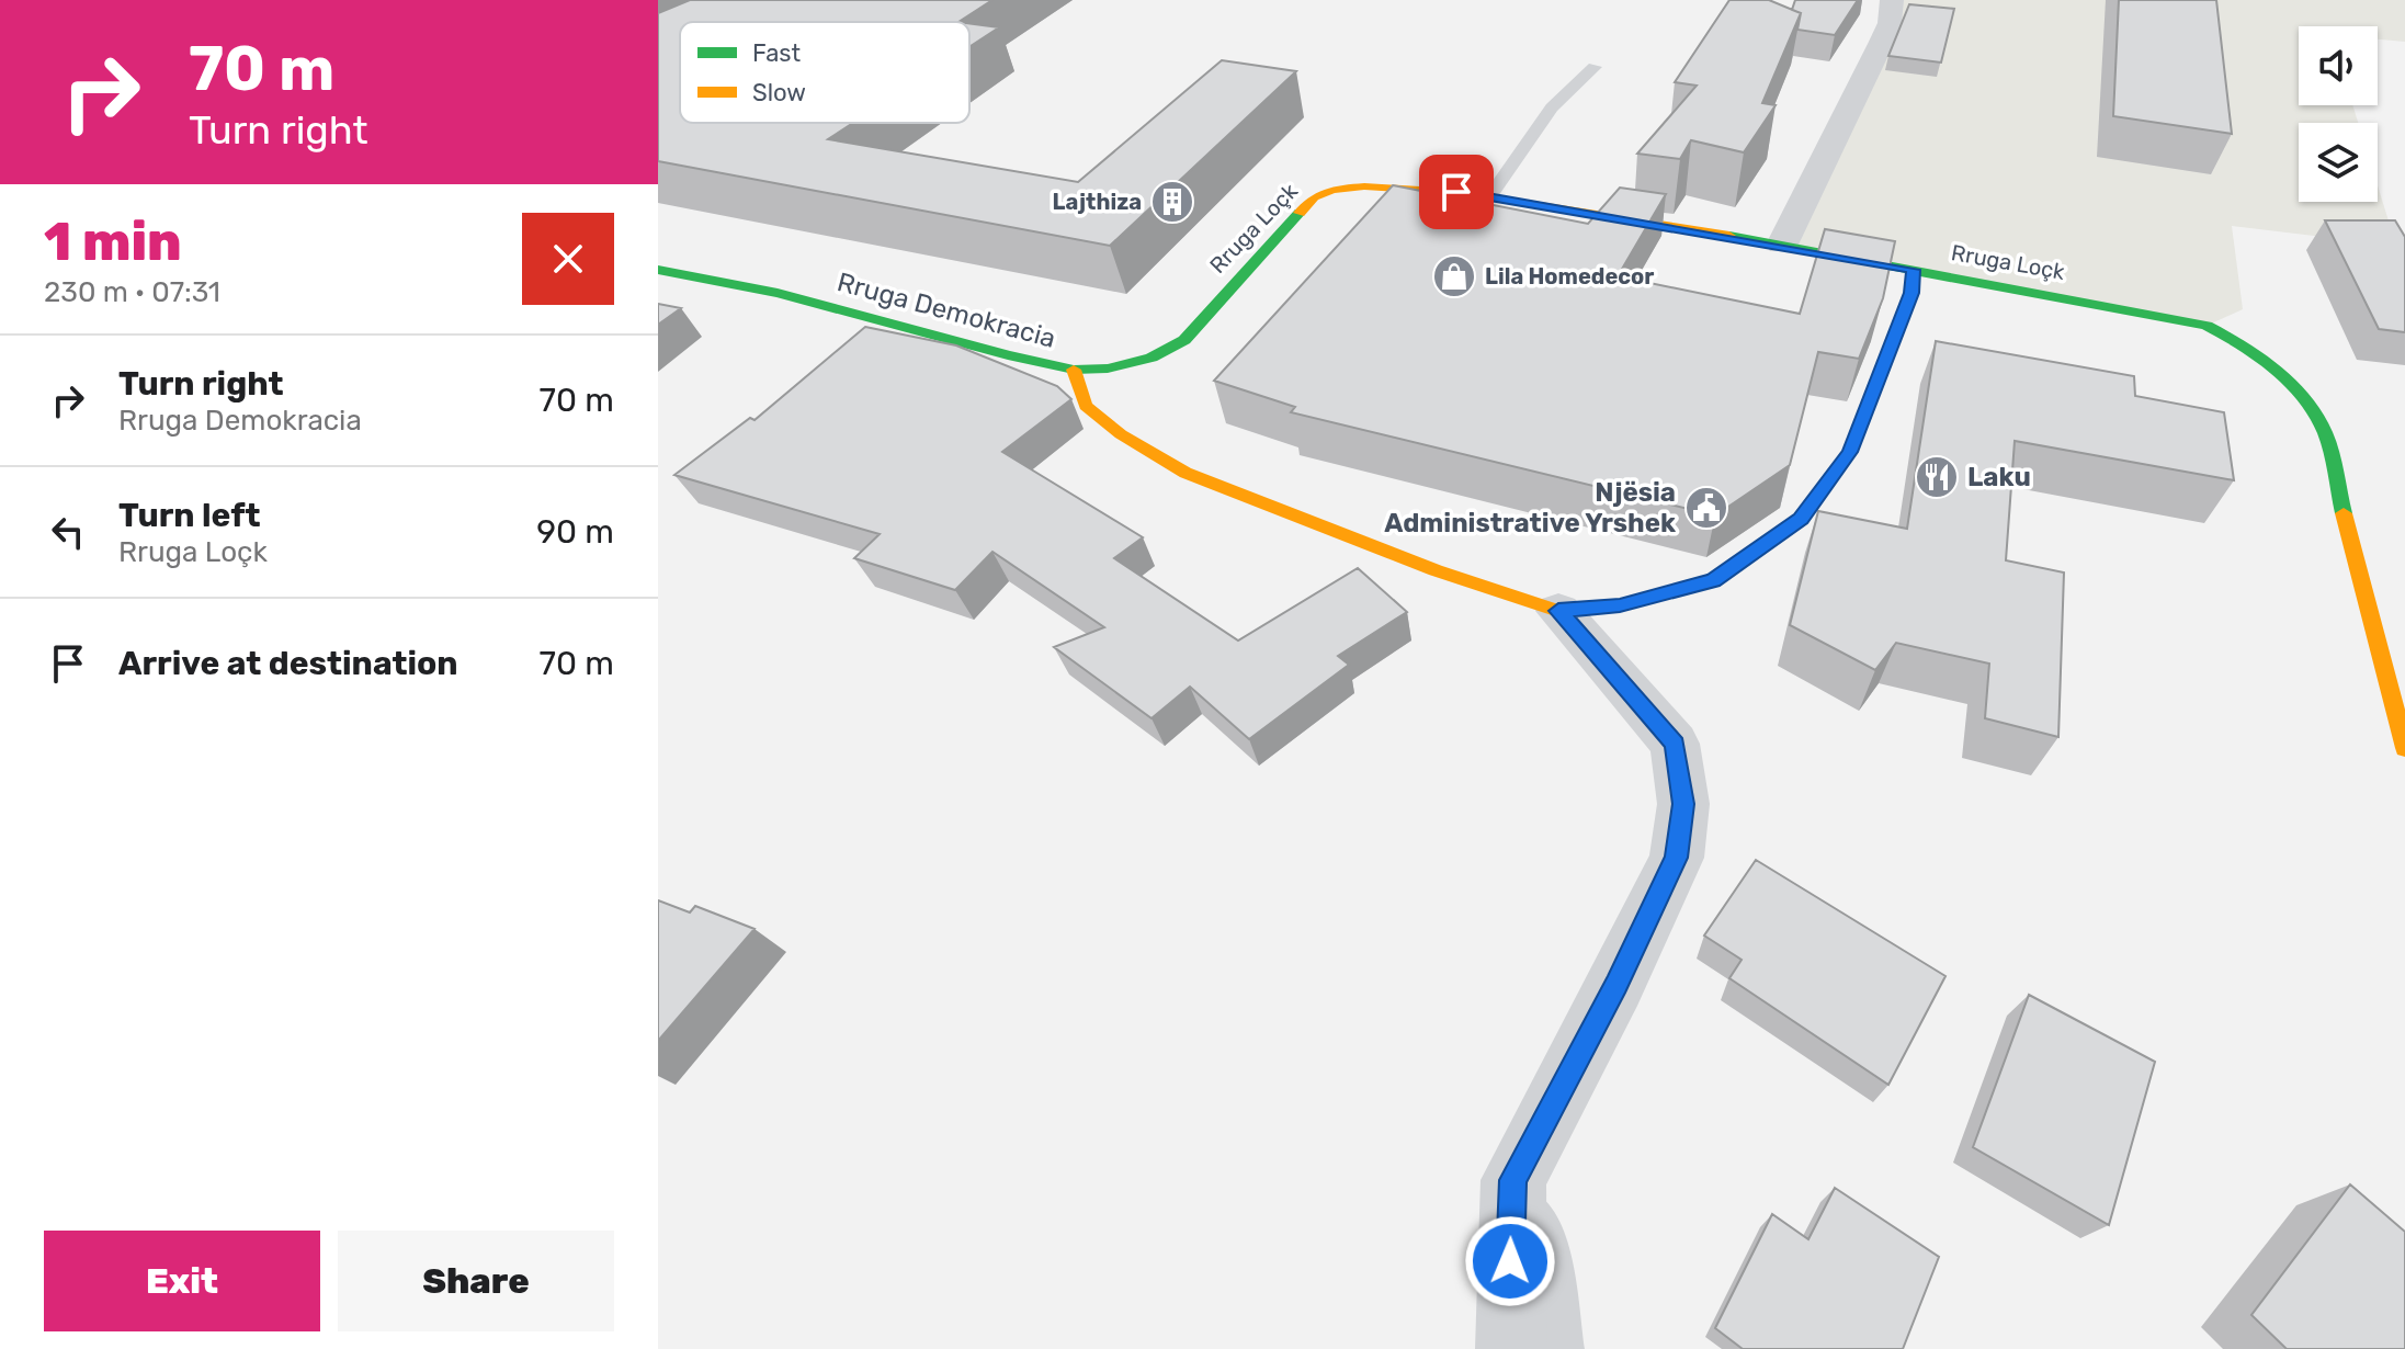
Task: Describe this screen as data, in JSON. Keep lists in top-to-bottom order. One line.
{"streets":{"street":["Rruga Loçk","Rruga Demokracia"]},"crossings":[["Rruga Loçk","Rruga Demokracia"]],"places":{"building":["Lajthiza"],"shop":["Lila Homedecor"],"restaurant":["Laku"],"public building":["Njësia Administrative Yrshek"]},"legend":["Fast","Slow"],"page":{"turn":["70 m","Turn right"],"heading":["1 min","230 m · 07:31"],"list":[{"name":"Turn right","note":"Rruga Demokracia","value":"70 m"},{"name":"Turn left","note":"Rruga Loçk","value":"90 m"},{"name":"Arrive at destination","value":"70 m"}],"buttons":["Exit","Share"]}}
